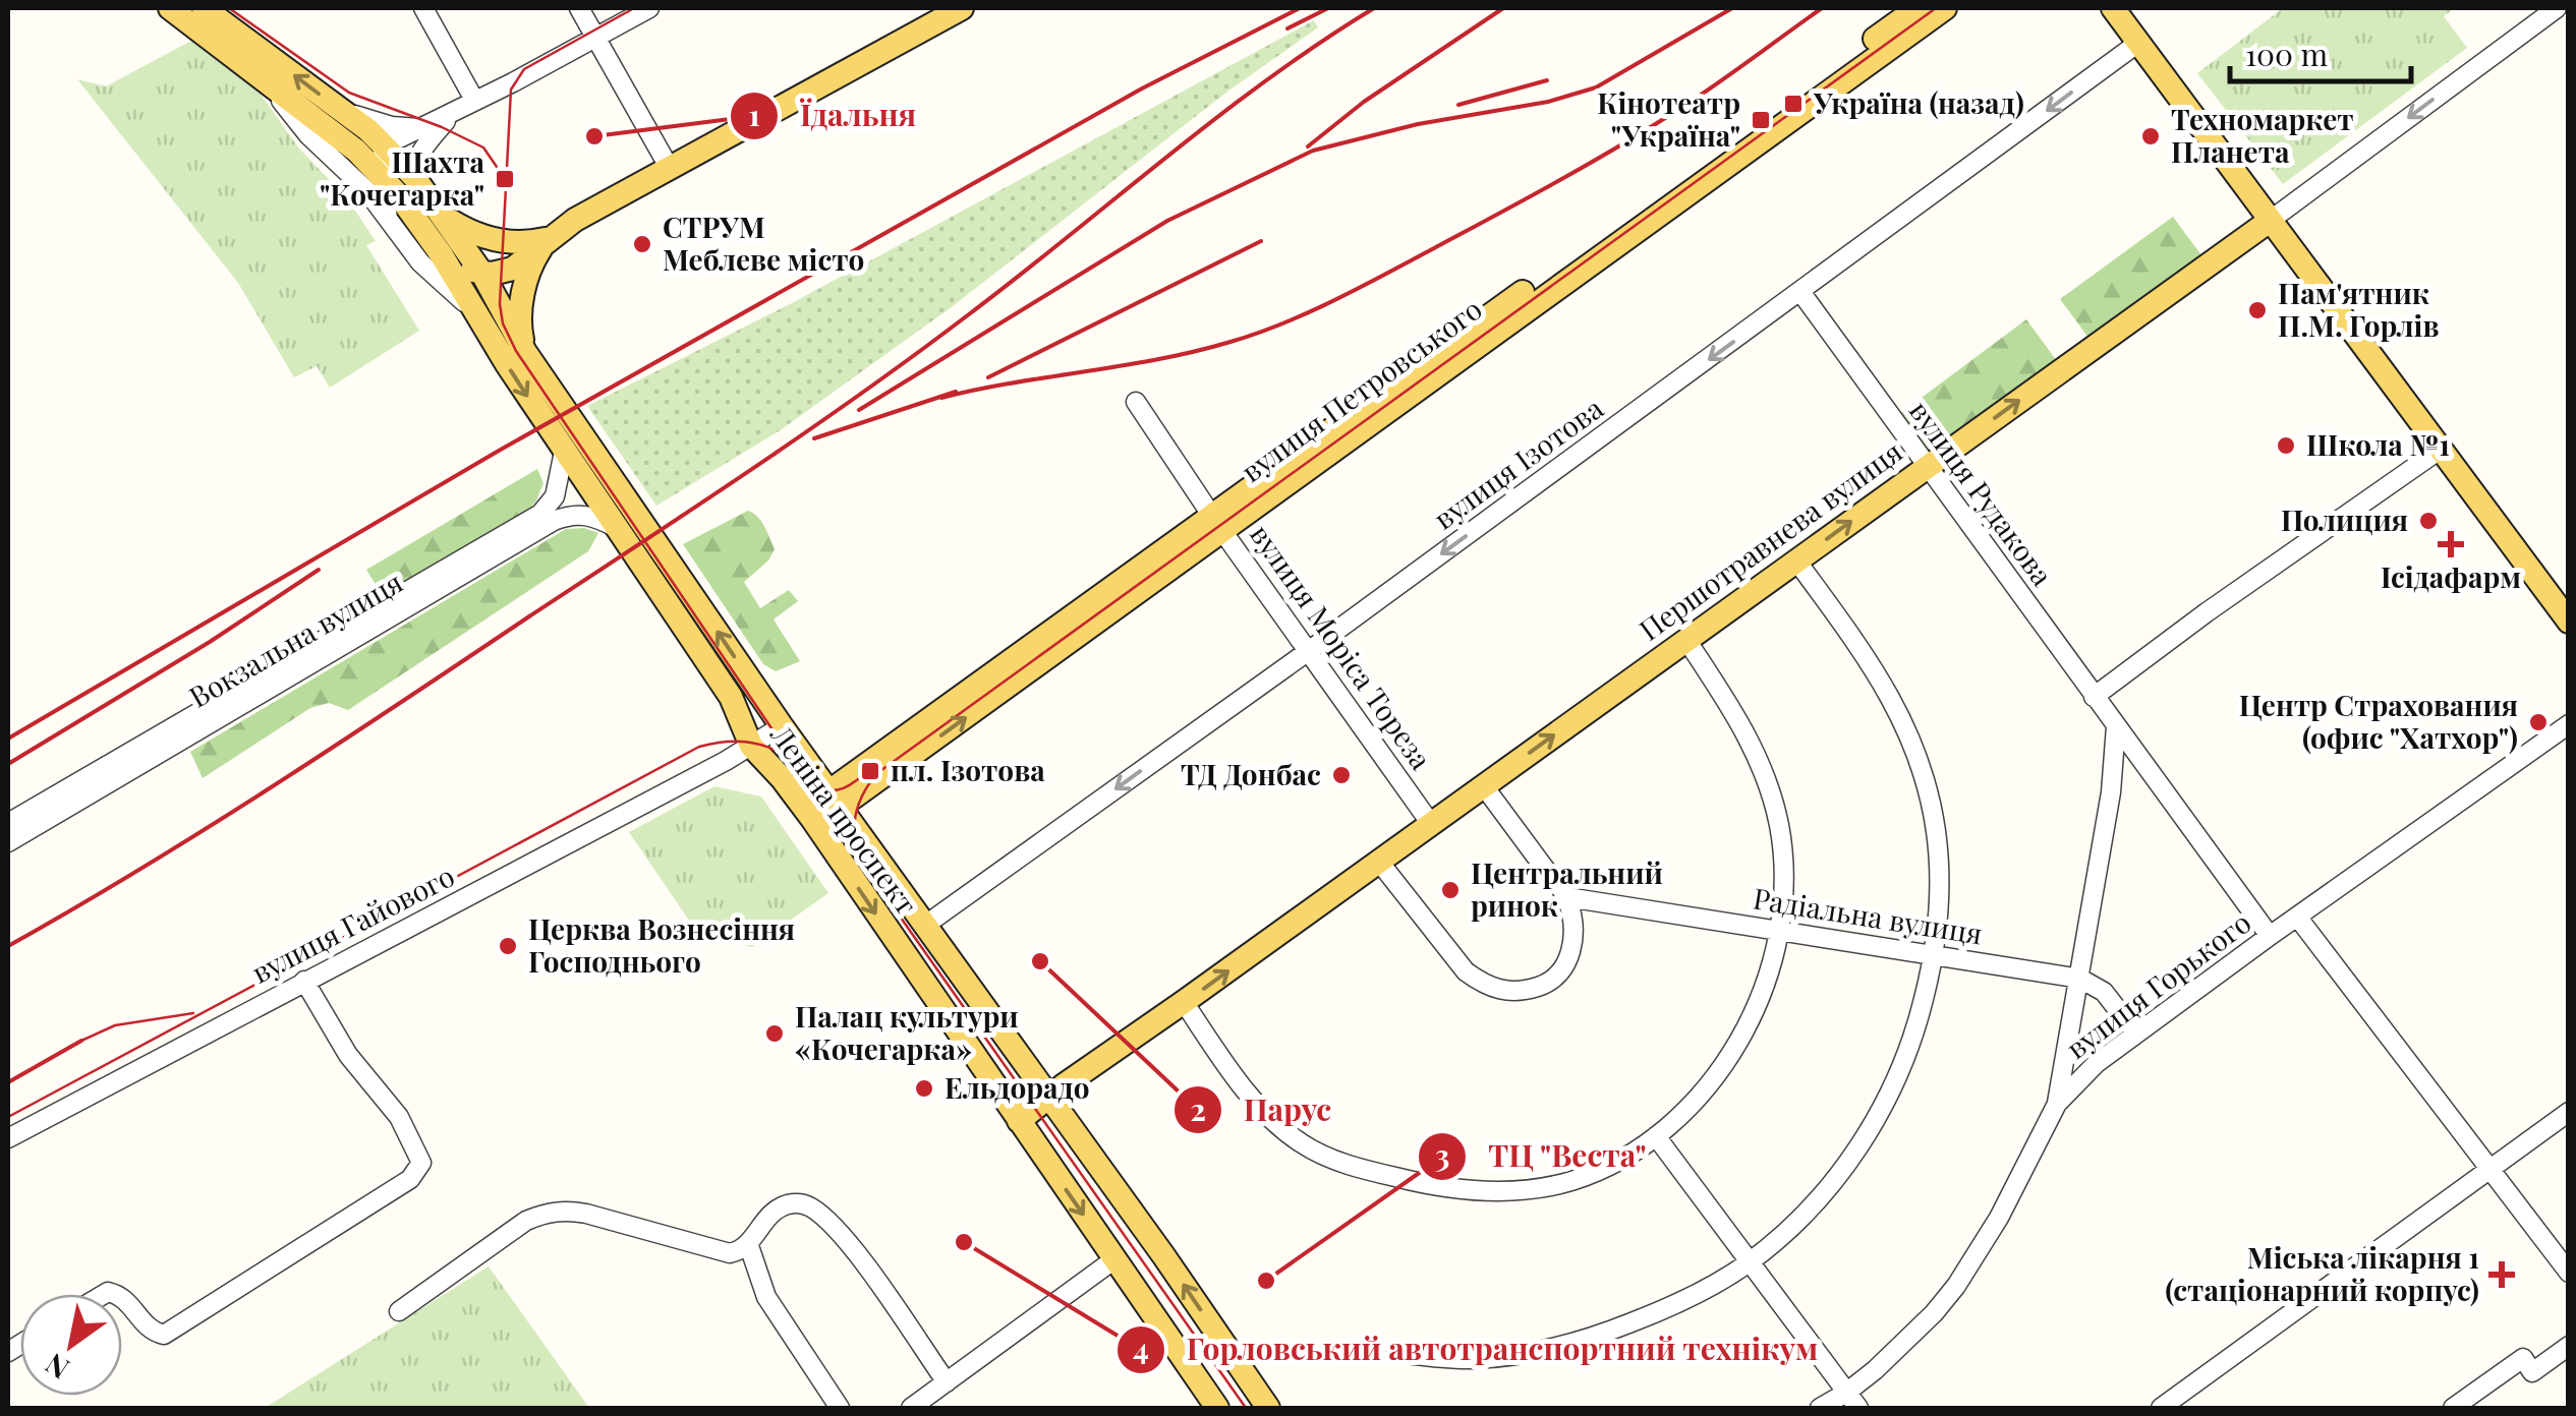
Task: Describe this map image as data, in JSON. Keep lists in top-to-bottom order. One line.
{"streets":{"main road":["вулиця Петровського","Першотравнева вулиця","Леніна проспект"],"street":["вулиця Ізотова","вулиця Рудакова","Вокзальна вулиця","вулиця Моріса Тореза","Радіальна вулиця","вулиця Гайового","вулиця Горького"]},"crossings":[["вулиця Петровського","вулиця Моріса Тореза"],["вулиця Петровського","Леніна проспект"],["вулиця Ізотова","вулиця Рудакова"],["вулиця Ізотова","вулиця Моріса Тореза"],["вулиця Ізотова","Леніна проспект"],["вулиця Рудакова","Першотравнева вулиця"],["вулиця Рудакова","вулиця Горького"],["Першотравнева вулиця","вулиця Моріса Тореза"],["Першотравнева вулиця","Леніна проспект"],["Вокзальна вулиця","Леніна проспект"]],"one_way":["вулиця Ізотова"],"places":{"transit":["Україна (назад)","Кінотеатр \"Україна\"","Шахта \"Кочегарка\"","пл. Ізотова"],"other":["Їдальня","Техномаркет Планета","СТРУМ Меблеве місто","Пам'ятник П.М. Горлів","Школа №1","Полиция","Центр Страхования (офис \"Хатхор\")","ТД Донбас","Центральний ринок","Церква Вознесіння Господнього","Парус","Палац культури «Кочегарка»","Ельдорадо","Горловський автотранспортний технікум","ТЦ \"Веста\""],"health":["Ісідафарм","Міська лікарня 1 (стаціонарний корпус)"]},"scale_bar":"100 m","north":"bottom left"}
